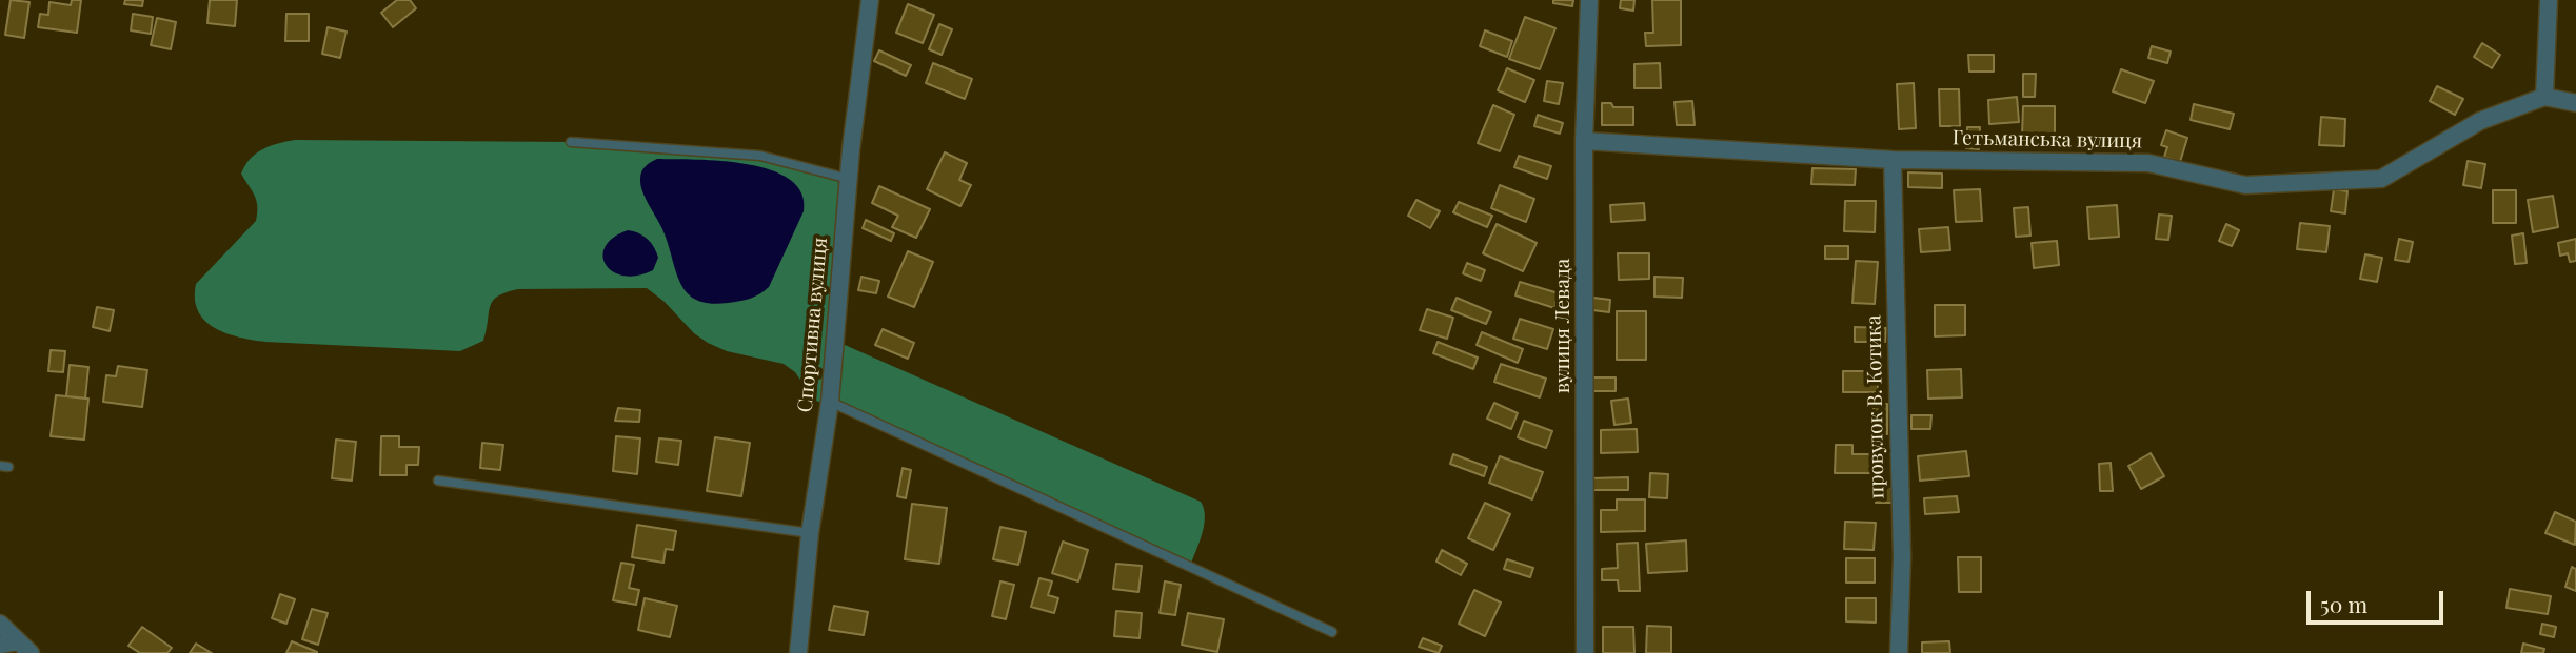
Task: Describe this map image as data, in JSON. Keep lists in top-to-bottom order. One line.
{"streets":{"street":["Гетьманська вулиця","Спортивна вулиця","вулиця Левада","провулок В. Котика"]},"crossings":[["Гетьманська вулиця","вулиця Левада"],["Гетьманська вулиця","провулок В. Котика"]],"scale_bar":"50 m"}
